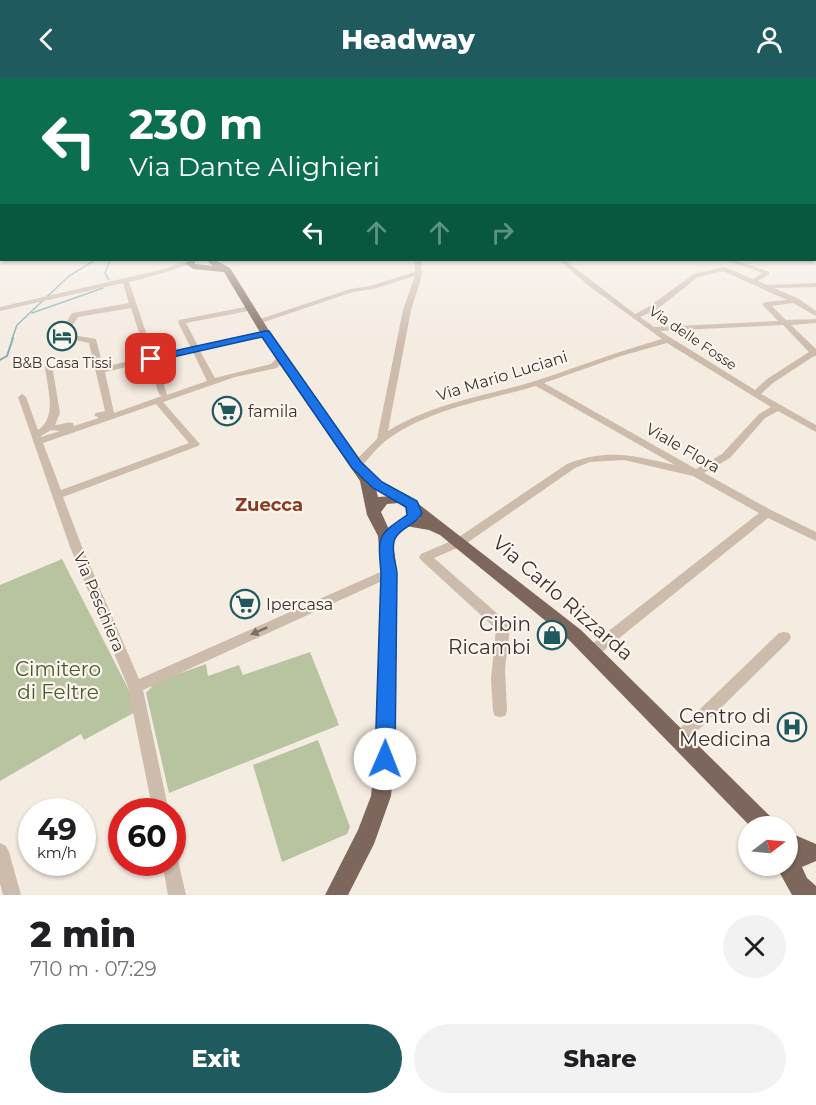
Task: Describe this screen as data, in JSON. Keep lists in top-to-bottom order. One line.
{"streets":{"main road":["Via Carlo Rizzarda"],"street":["Via delle Fosse","Via Mario Luciani","Viale Flora","Via Peschiera"]},"crossings":[["Via delle Fosse","Via Mario Luciani"],["Via Mario Luciani","Viale Flora"],["Via Mario Luciani","Via Carlo Rizzarda"]],"districts":["Zuecca"],"parks":["Cimitero di Feltre"],"places":{"hotel":["B&B Casa Tissi"],"supermarket":["famila","Ipercasa"],"shop":["Cibin Ricambi"],"hospital":["Centro di Medicina"]},"north":"right","page":{"header":"Headway","turn":["230 m","Via Dante Alighieri"],"speed":"49 km/h","limit":"60","heading":["2 min","710 m · 07:29"],"buttons":["Exit","Share"]}}
